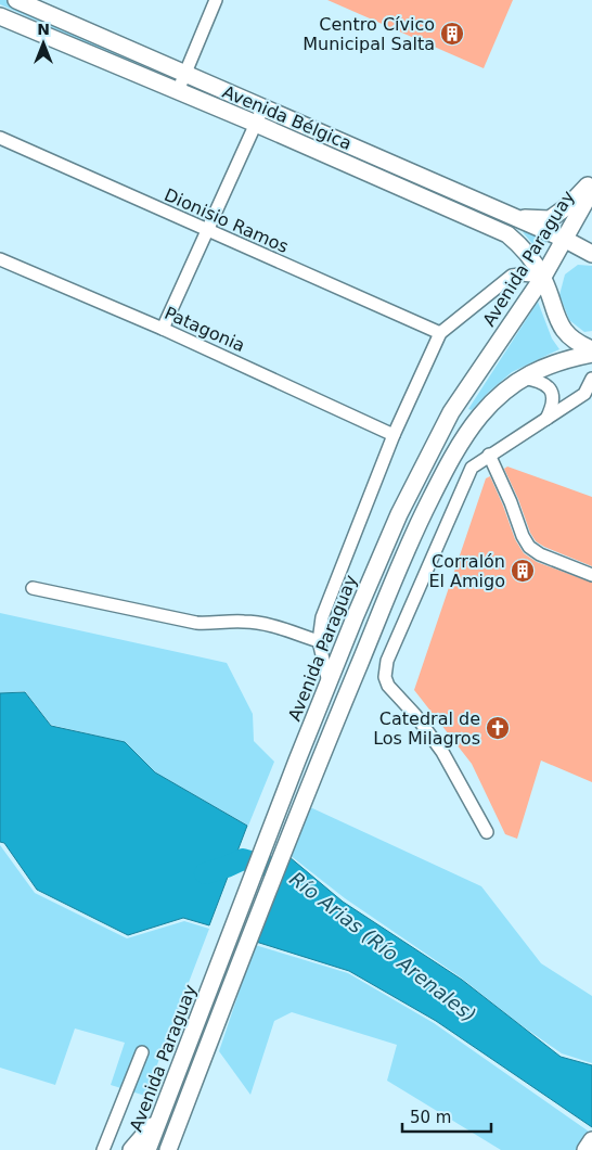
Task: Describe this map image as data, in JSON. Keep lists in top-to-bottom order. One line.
{"streets":{"main road":["Avenida Bélgica","Avenida Paraguay"],"street":["Dionisio Ramos","Patagonia"]},"crossings":[["Avenida Bélgica","Avenida Paraguay"]],"water":["Río Arias (Río Arenales)"],"places":{"building":["Centro Cívico Municipal Salta","Corralón El Amigo"],"church":["Catedral de Los Milagros"]},"scale_bar":"50 m","north":"top"}
